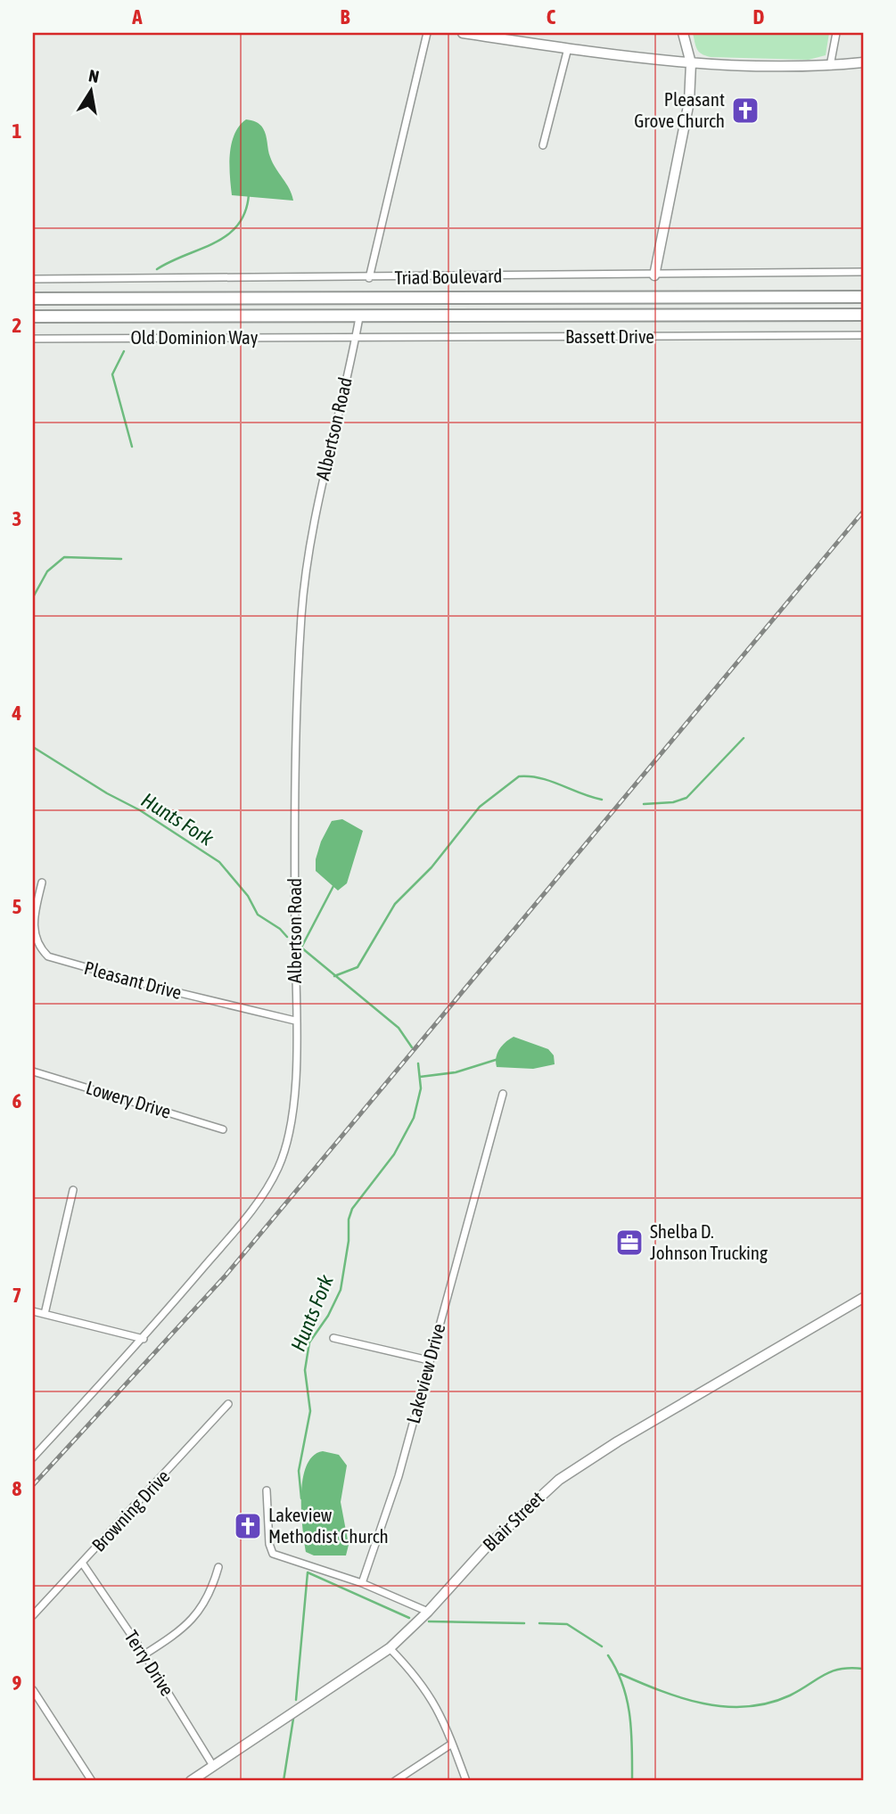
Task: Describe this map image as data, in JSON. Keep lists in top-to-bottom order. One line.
{"streets":{"street":["Triad Boulevard","Bassett Drive","Old Dominion Way","Albertson Road","Pleasant Drive","Lowery Drive","Lakeview Drive","Browning Drive","Blair Street","Terry Drive"]},"crossings":[["Bassett Drive","Old Dominion Way"],["Bassett Drive","Albertson Road"],["Old Dominion Way","Albertson Road"],["Albertson Road","Pleasant Drive"],["Browning Drive","Terry Drive"],["Blair Street","Terry Drive"]],"water":["Hunts Fork"],"places":{"church":["Pleasant Grove Church","Lakeview Methodist Church"],"office":["Shelba D. Johnson Trucking"]},"north":"top","grid":{"columns":["A","B","C","D"],"rows":["1","2","3","4","5","6","7","8","9"]}}
